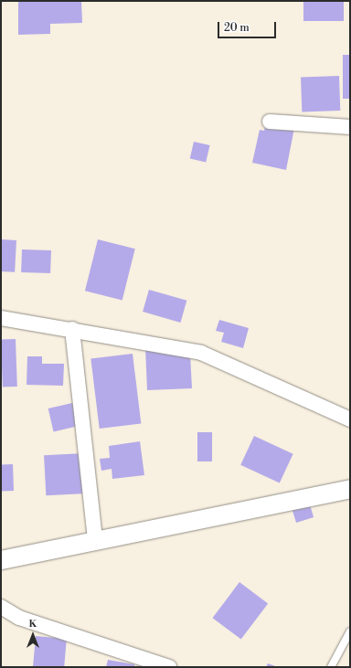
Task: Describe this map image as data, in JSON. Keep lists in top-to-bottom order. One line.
{"scale_bar":"20 m","north":"top"}
